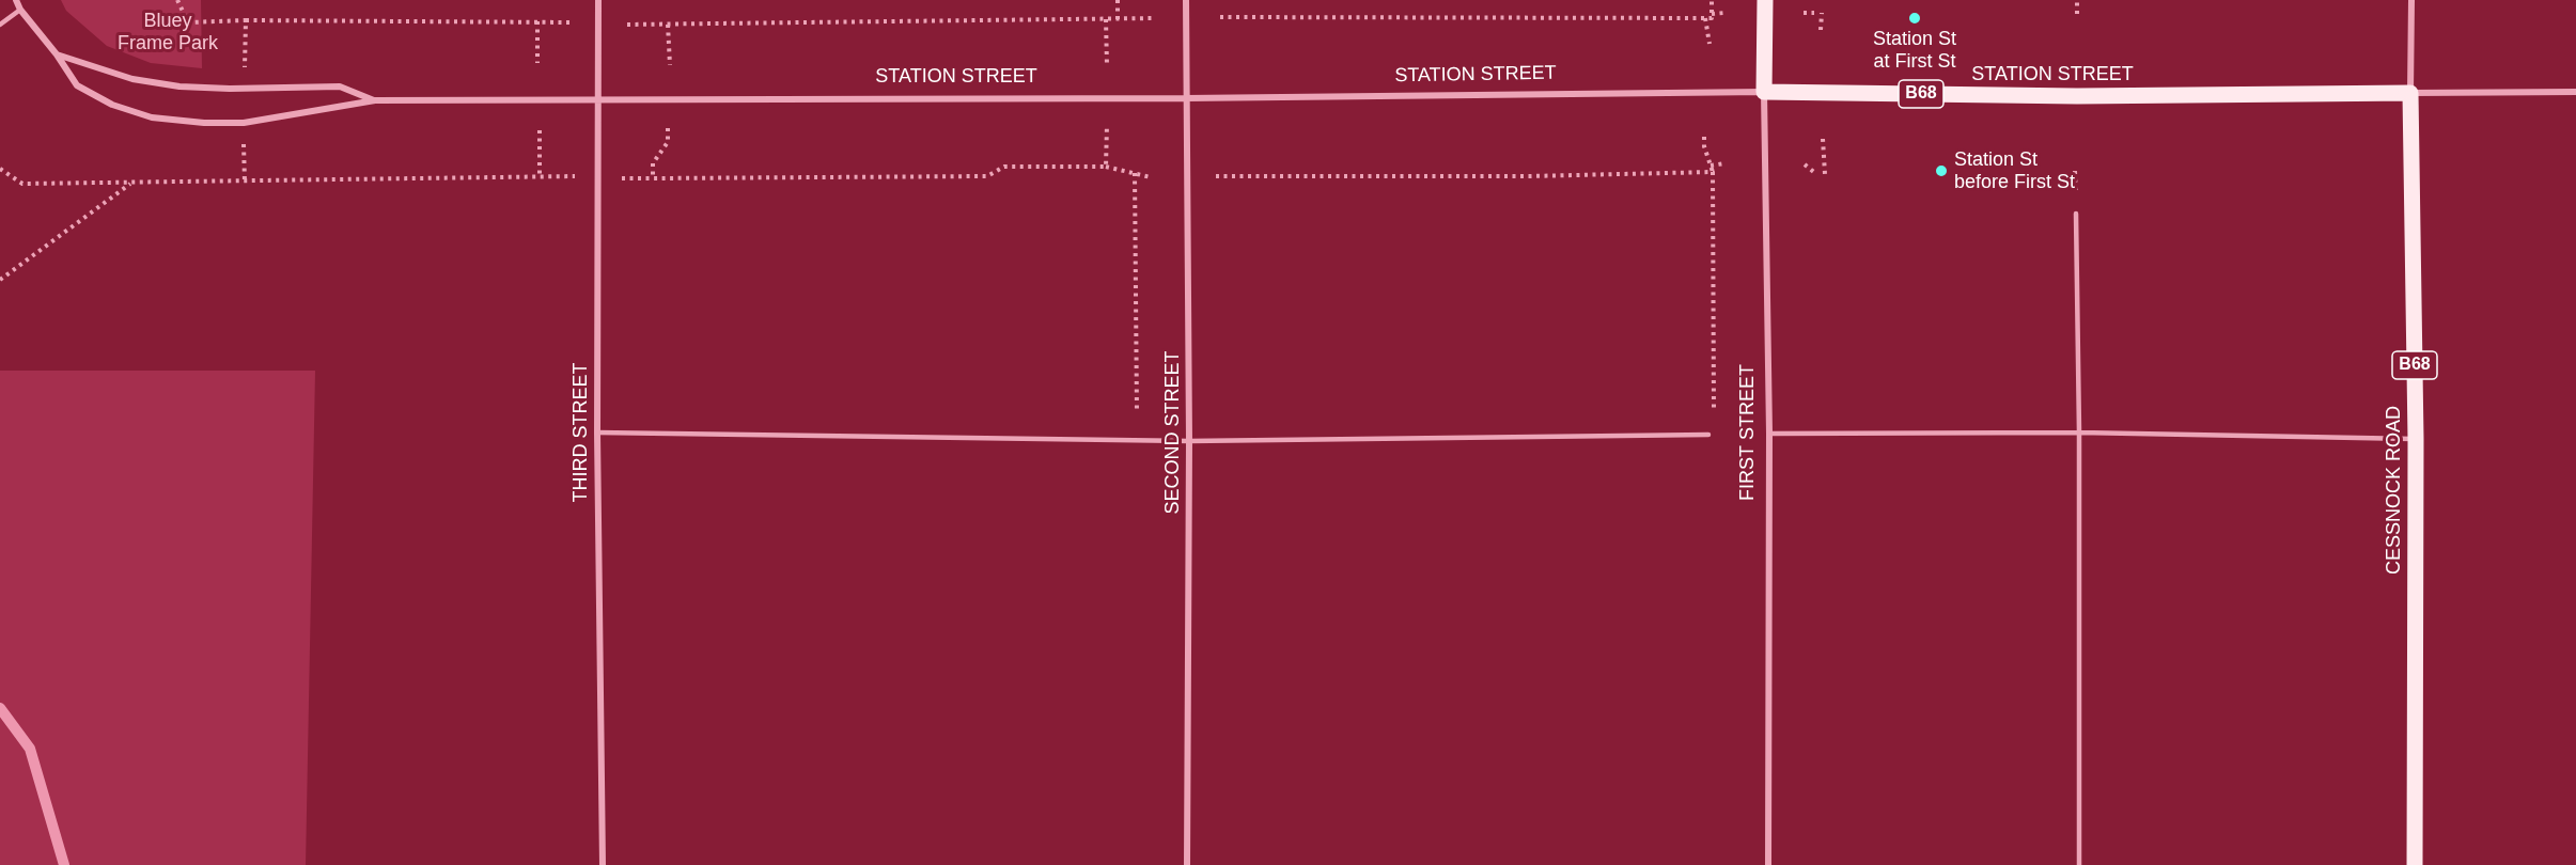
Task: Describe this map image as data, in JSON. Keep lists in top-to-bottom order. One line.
{"streets":{"main road":["STATION STREET","B68","FIRST STREET","CESSNOCK ROAD"],"street":["THIRD STREET","SECOND STREET"]},"crossings":[["STATION STREET","THIRD STREET"],["STATION STREET","SECOND STREET"],["STATION STREET","FIRST STREET"],["STATION STREET","CESSNOCK ROAD"]],"parks":["Bluey Frame Park"],"places":["Station St at First St","Station St before First St"]}
